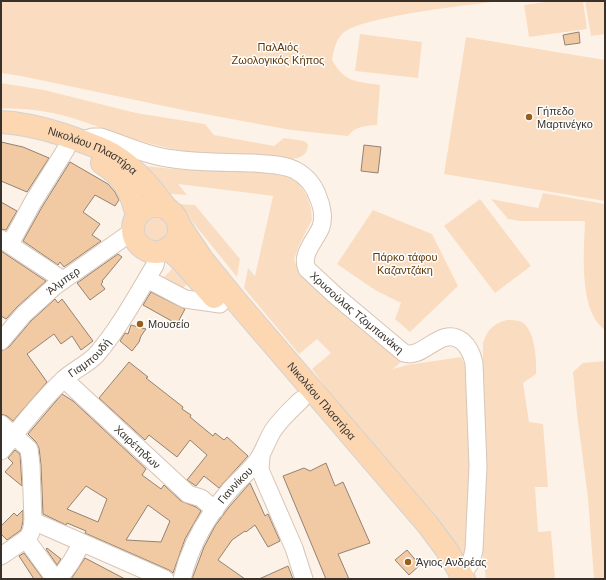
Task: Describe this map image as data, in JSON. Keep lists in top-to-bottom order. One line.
{"streets":{"main road":["Νικολάου Πλαστήρα"],"street":["Άλμπερ","Χρυσούλας Τζομπανάκη","Γιαμπουδή","Χαιρέτηδων","Γιαννίκου"]},"crossings":[["Νικολάου Πλαστήρα","Άλμπερ"],["Νικολάου Πλαστήρα","Χρυσούλας Τζομπανάκη"],["Νικολάου Πλαστήρα","Γιαμπουδή"],["Νικολάου Πλαστήρα","Γιαννίκου"],["Άλμπερ","Γιαμπουδή"],["Γιαμπουδή","Χαιρέτηδων"],["Χαιρέτηδων","Γιαννίκου"]],"parks":["ΠαλΑιός Ζωολογικός Κήπος","Πάρκο τάφου Καζαντζάκη"],"places":["Γήπεδο Μαρτινέγκο","Μουσείο","Άγιος Ανδρέας"]}
